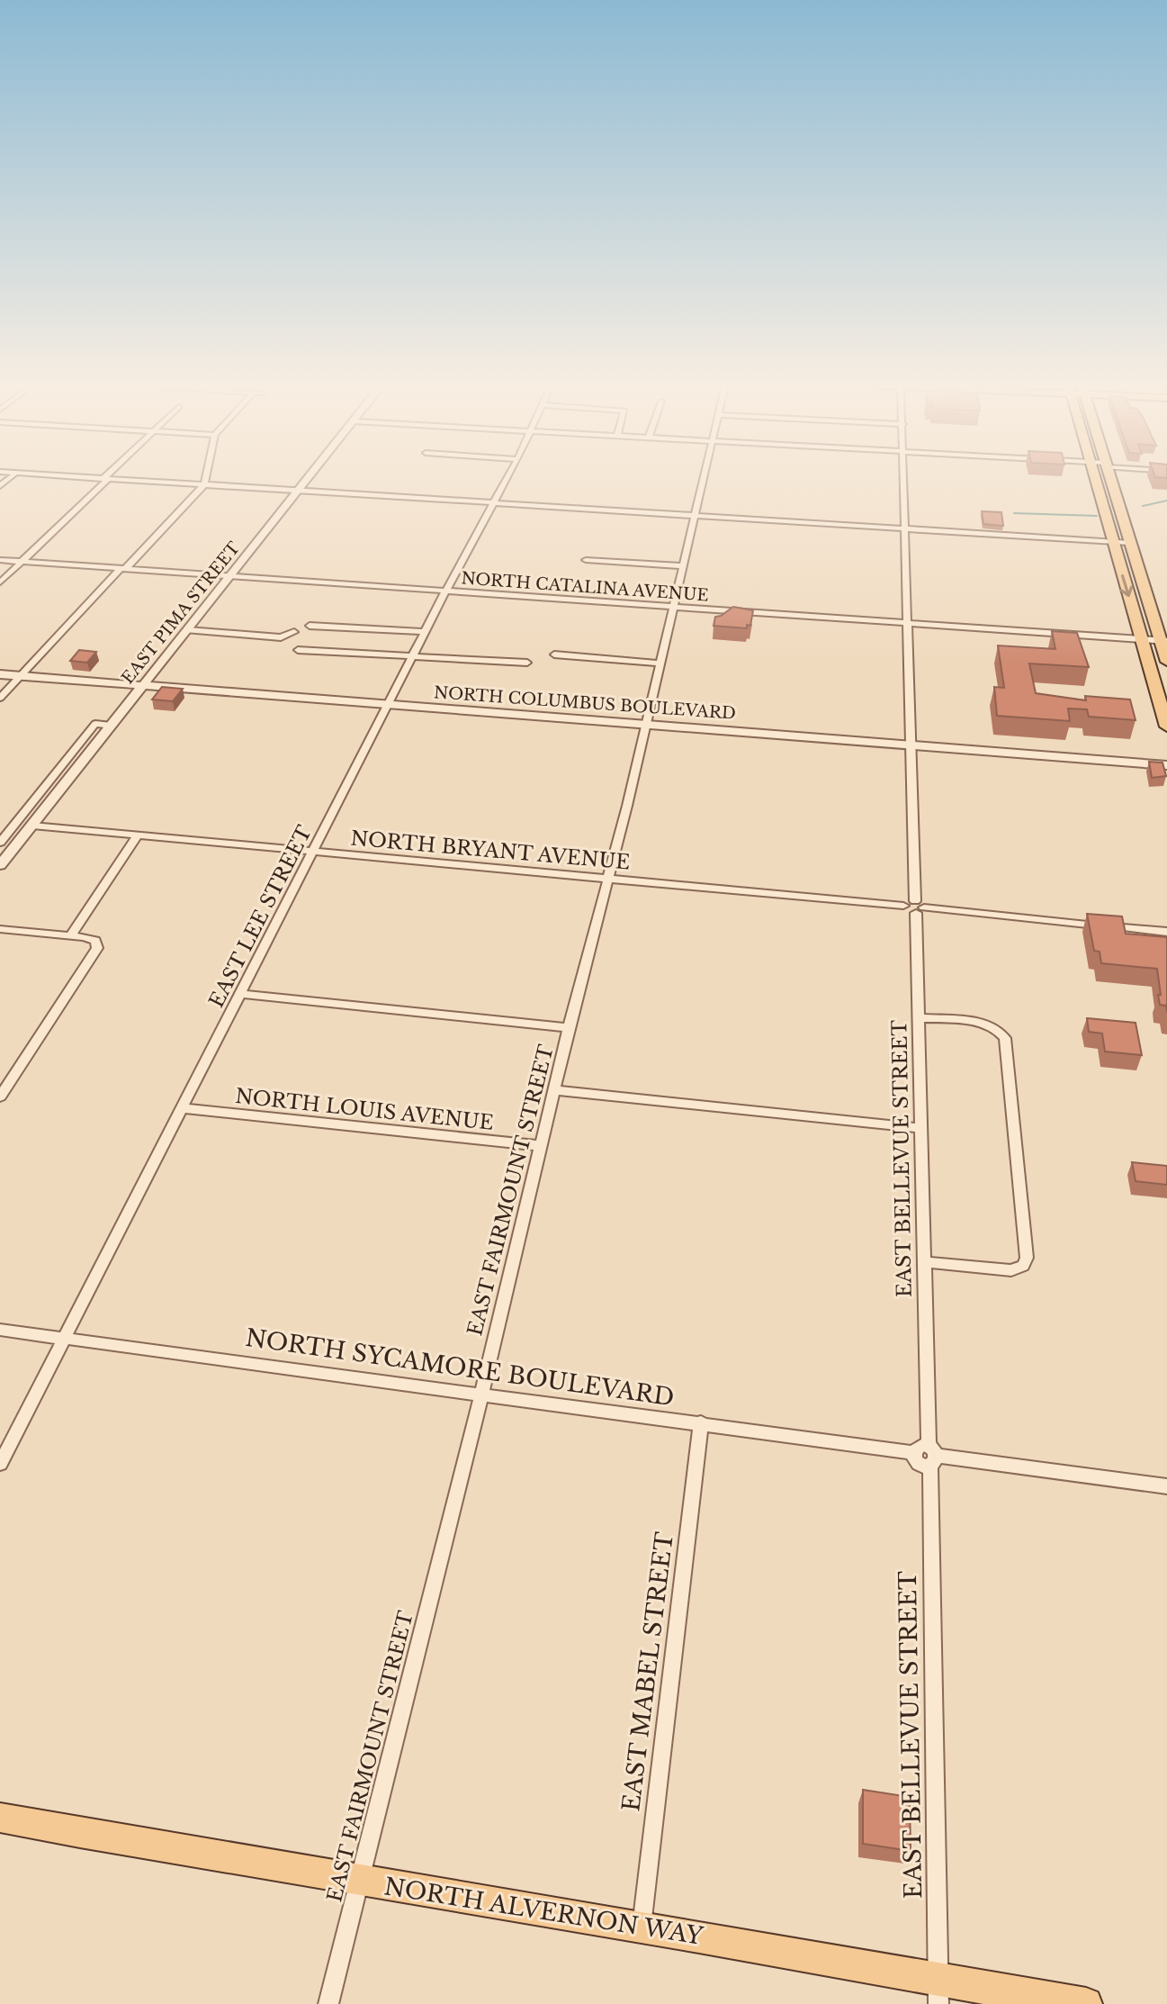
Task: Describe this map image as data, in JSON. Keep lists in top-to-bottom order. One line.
{"streets":{"main road":["NORTH ALVERNON WAY"],"street":["NORTH CATALINA AVENUE","EAST PIMA STREET","NORTH COLUMBUS BOULEVARD","NORTH BRYANT AVENUE","EAST LEE STREET","NORTH LOUIS AVENUE","EAST BELLEVUE STREET","EAST FAIRMOUNT STREET","NORTH SYCAMORE BOULEVARD","EAST MABEL STREET"]},"crossings":[["NORTH CATALINA AVENUE","EAST PIMA STREET"],["NORTH CATALINA AVENUE","EAST LEE STREET"],["NORTH CATALINA AVENUE","EAST BELLEVUE STREET"],["NORTH CATALINA AVENUE","EAST FAIRMOUNT STREET"],["EAST PIMA STREET","NORTH COLUMBUS BOULEVARD"],["EAST PIMA STREET","NORTH BRYANT AVENUE"],["NORTH COLUMBUS BOULEVARD","EAST LEE STREET"],["NORTH COLUMBUS BOULEVARD","EAST BELLEVUE STREET"],["NORTH COLUMBUS BOULEVARD","EAST FAIRMOUNT STREET"],["NORTH BRYANT AVENUE","EAST LEE STREET"],["NORTH BRYANT AVENUE","EAST BELLEVUE STREET"],["NORTH BRYANT AVENUE","EAST FAIRMOUNT STREET"],["EAST LEE STREET","NORTH LOUIS AVENUE"],["EAST LEE STREET","NORTH SYCAMORE BOULEVARD"],["NORTH LOUIS AVENUE","EAST FAIRMOUNT STREET"],["EAST BELLEVUE STREET","NORTH SYCAMORE BOULEVARD"],["EAST BELLEVUE STREET","NORTH ALVERNON WAY"],["EAST FAIRMOUNT STREET","NORTH SYCAMORE BOULEVARD"],["EAST FAIRMOUNT STREET","NORTH ALVERNON WAY"],["NORTH SYCAMORE BOULEVARD","EAST MABEL STREET"],["EAST MABEL STREET","NORTH ALVERNON WAY"]]}
